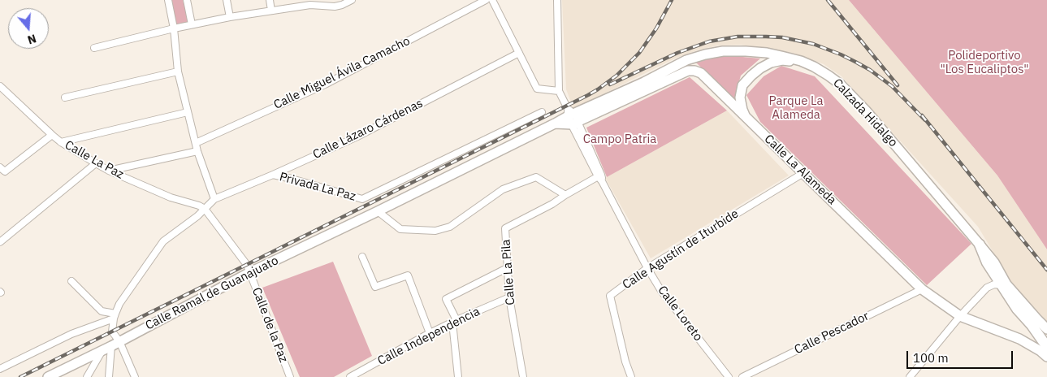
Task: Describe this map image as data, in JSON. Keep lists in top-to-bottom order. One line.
{"streets":{"street":["Calle Miguel Ávila Camacho","Calzada Hidalgo","Calle Lázaro Cárdenas","Calle La Paz","Calle La Alameda","Privada La Paz","Calle Agustín de Iturbide","Calle La Pila","Calle Ramal de Guanajuato","Calle Loreto","Calle de la Paz","Calle Pescador","Calle Independencia"]},"crossings":[["Calzada Hidalgo","Calle Ramal de Guanajuato"],["Calzada Hidalgo","Calle Loreto"],["Calle Lázaro Cárdenas","Privada La Paz"],["Calle La Paz","Calle de la Paz"],["Calle La Alameda","Calle Agustín de Iturbide"],["Calle La Alameda","Calle Pescador"],["Calle Agustín de Iturbide","Calle Loreto"],["Calle La Pila","Calle Loreto"],["Calle La Pila","Calle Independencia"],["Calle Ramal de Guanajuato","Calle Loreto"],["Calle Ramal de Guanajuato","Calle de la Paz"]],"parks":["Polideportivo \"Los Eucaliptos\"","Parque La Alameda","Campo Patria"],"scale_bar":"100 m","north":"bottom"}
